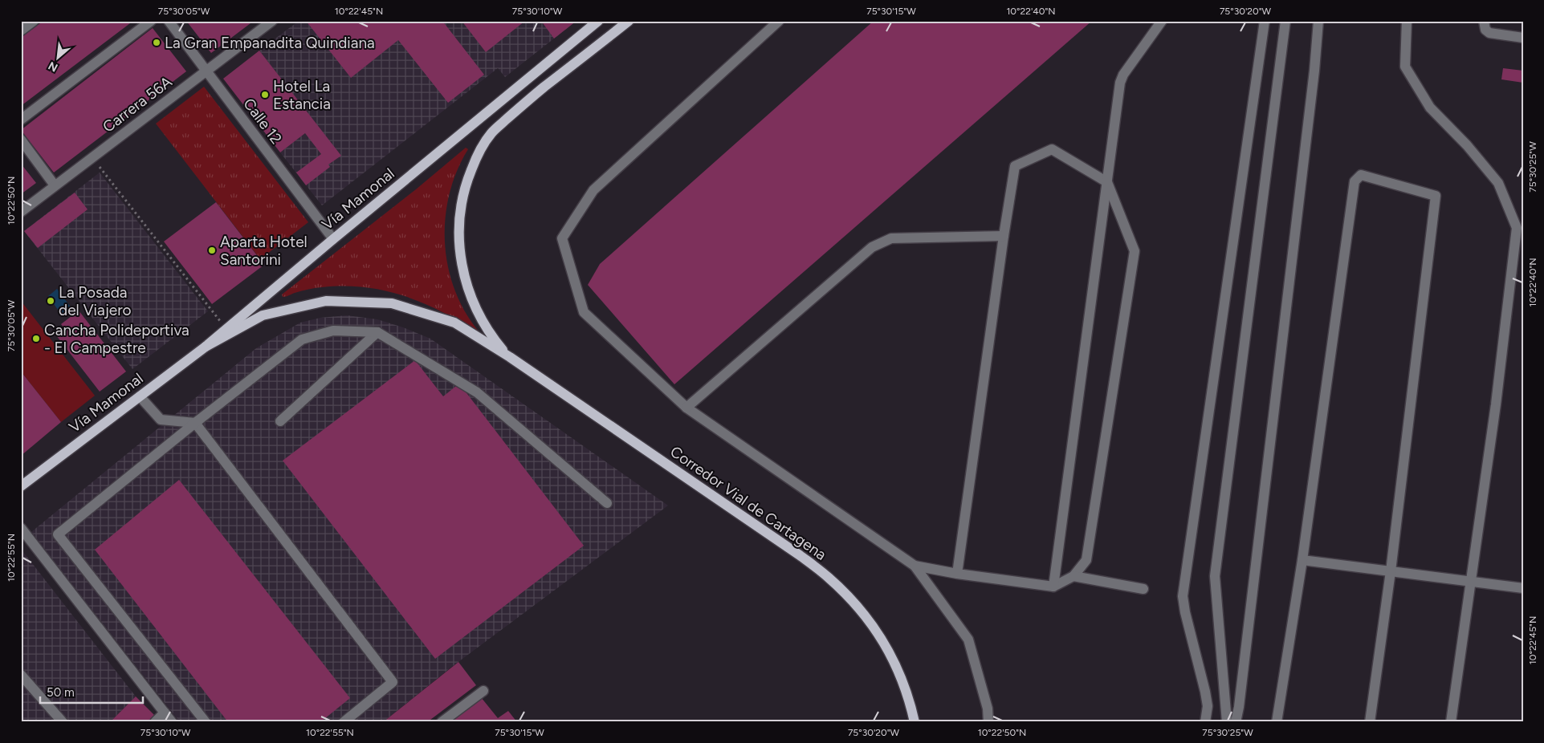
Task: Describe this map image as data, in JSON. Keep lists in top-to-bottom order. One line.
{"streets":{"main road":["Vía Mamonal","Corredor Vial de Cartagena"],"street":["Carrera 56A","Calle 12"]},"crossings":[["Carrera 56A","Calle 12"],["Calle 12","Vía Mamonal"],["Vía Mamonal","Corredor Vial de Cartagena"]],"places":["La Gran Empanadita Quindiana","Hotel La Estancia","Aparta Hotel Santorini","La Posada del Viajero","Cancha Polideportiva - El Campestre"],"scale_bar":"50 m","north":"bottom left","coordinates":["75°30'05\"W","10°22'45\"N","75°30'10\"W","75°30'15\"W","10°22'40\"N","75°30'20\"W","75°30'25\"W","10°22'50\"N","10°22'55\"N"]}
